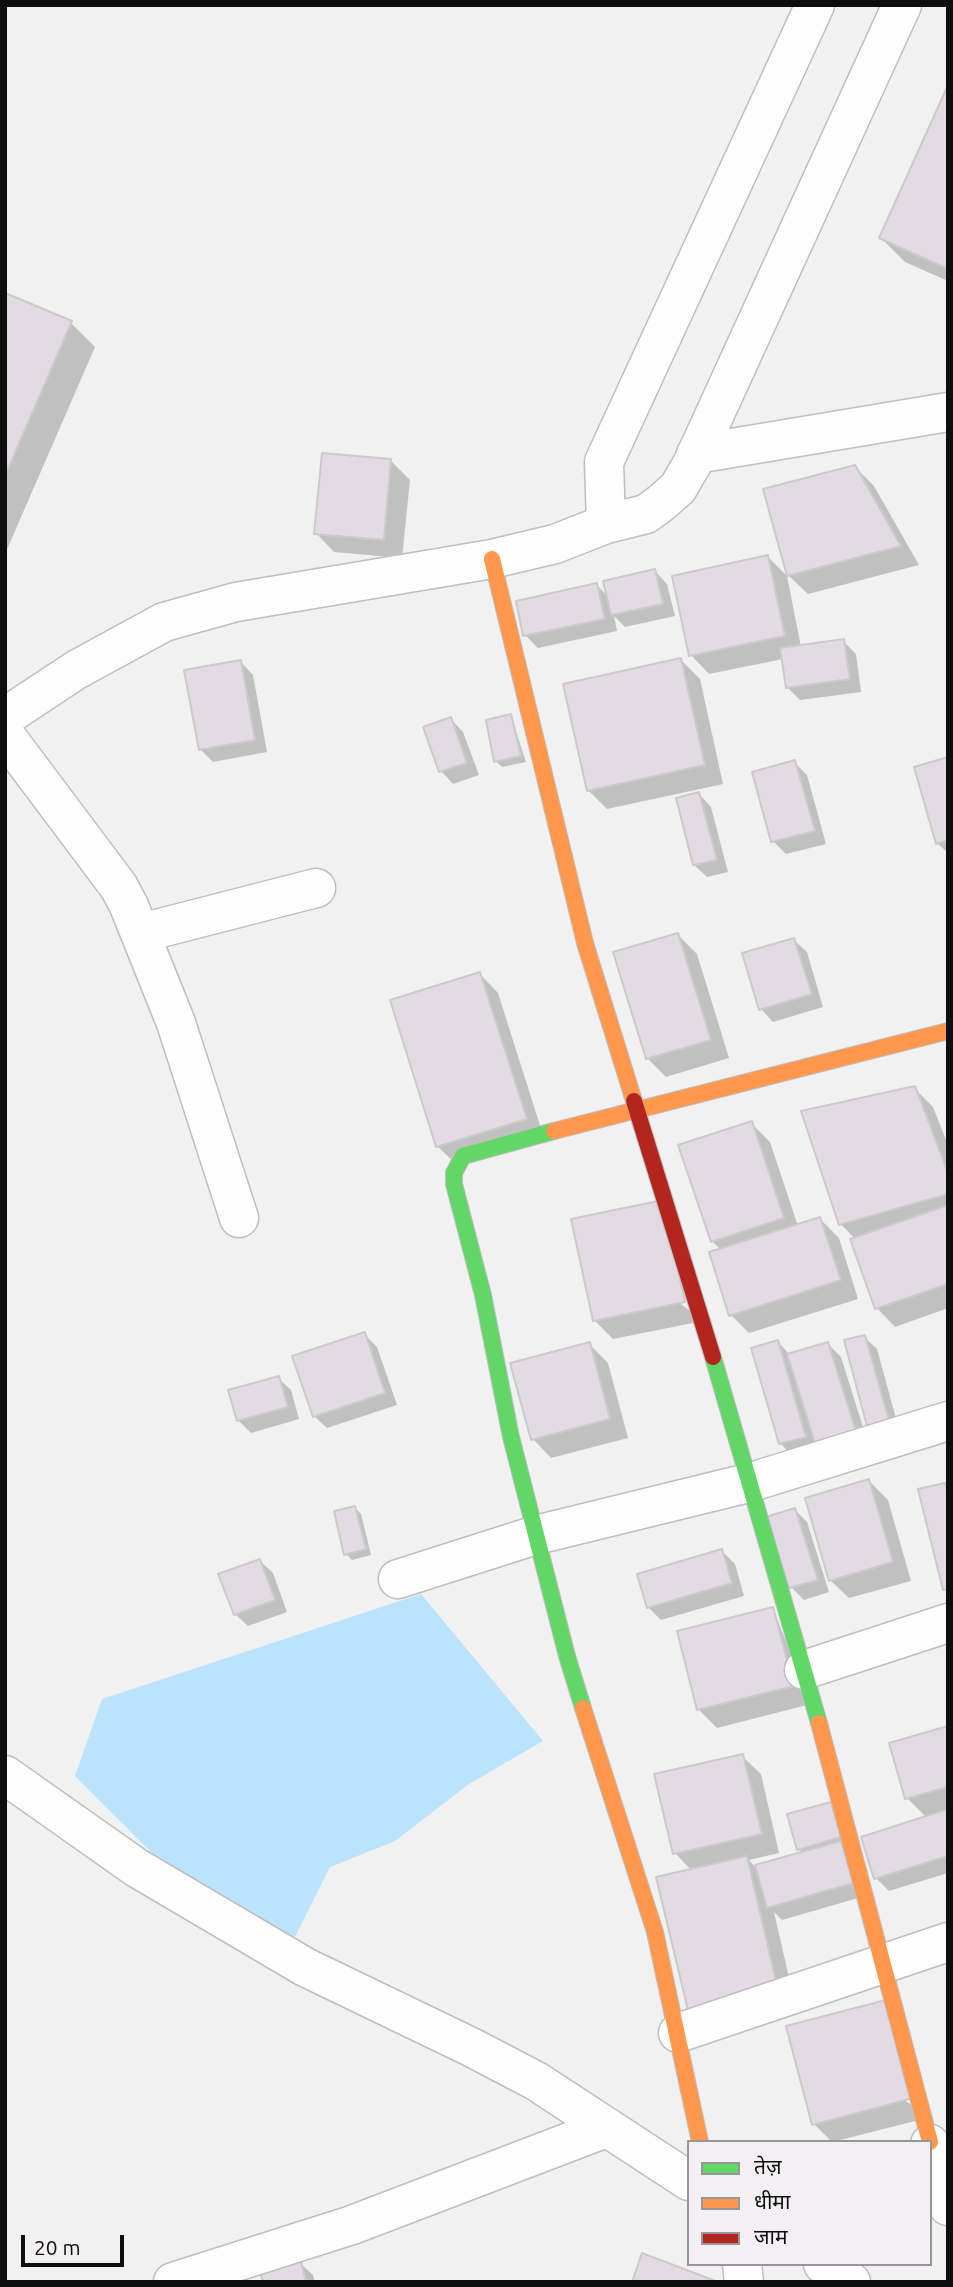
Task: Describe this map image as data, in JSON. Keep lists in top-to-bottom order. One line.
{"legend":["तेज़","धीमा","जाम"],"scale_bar":"20 m"}
